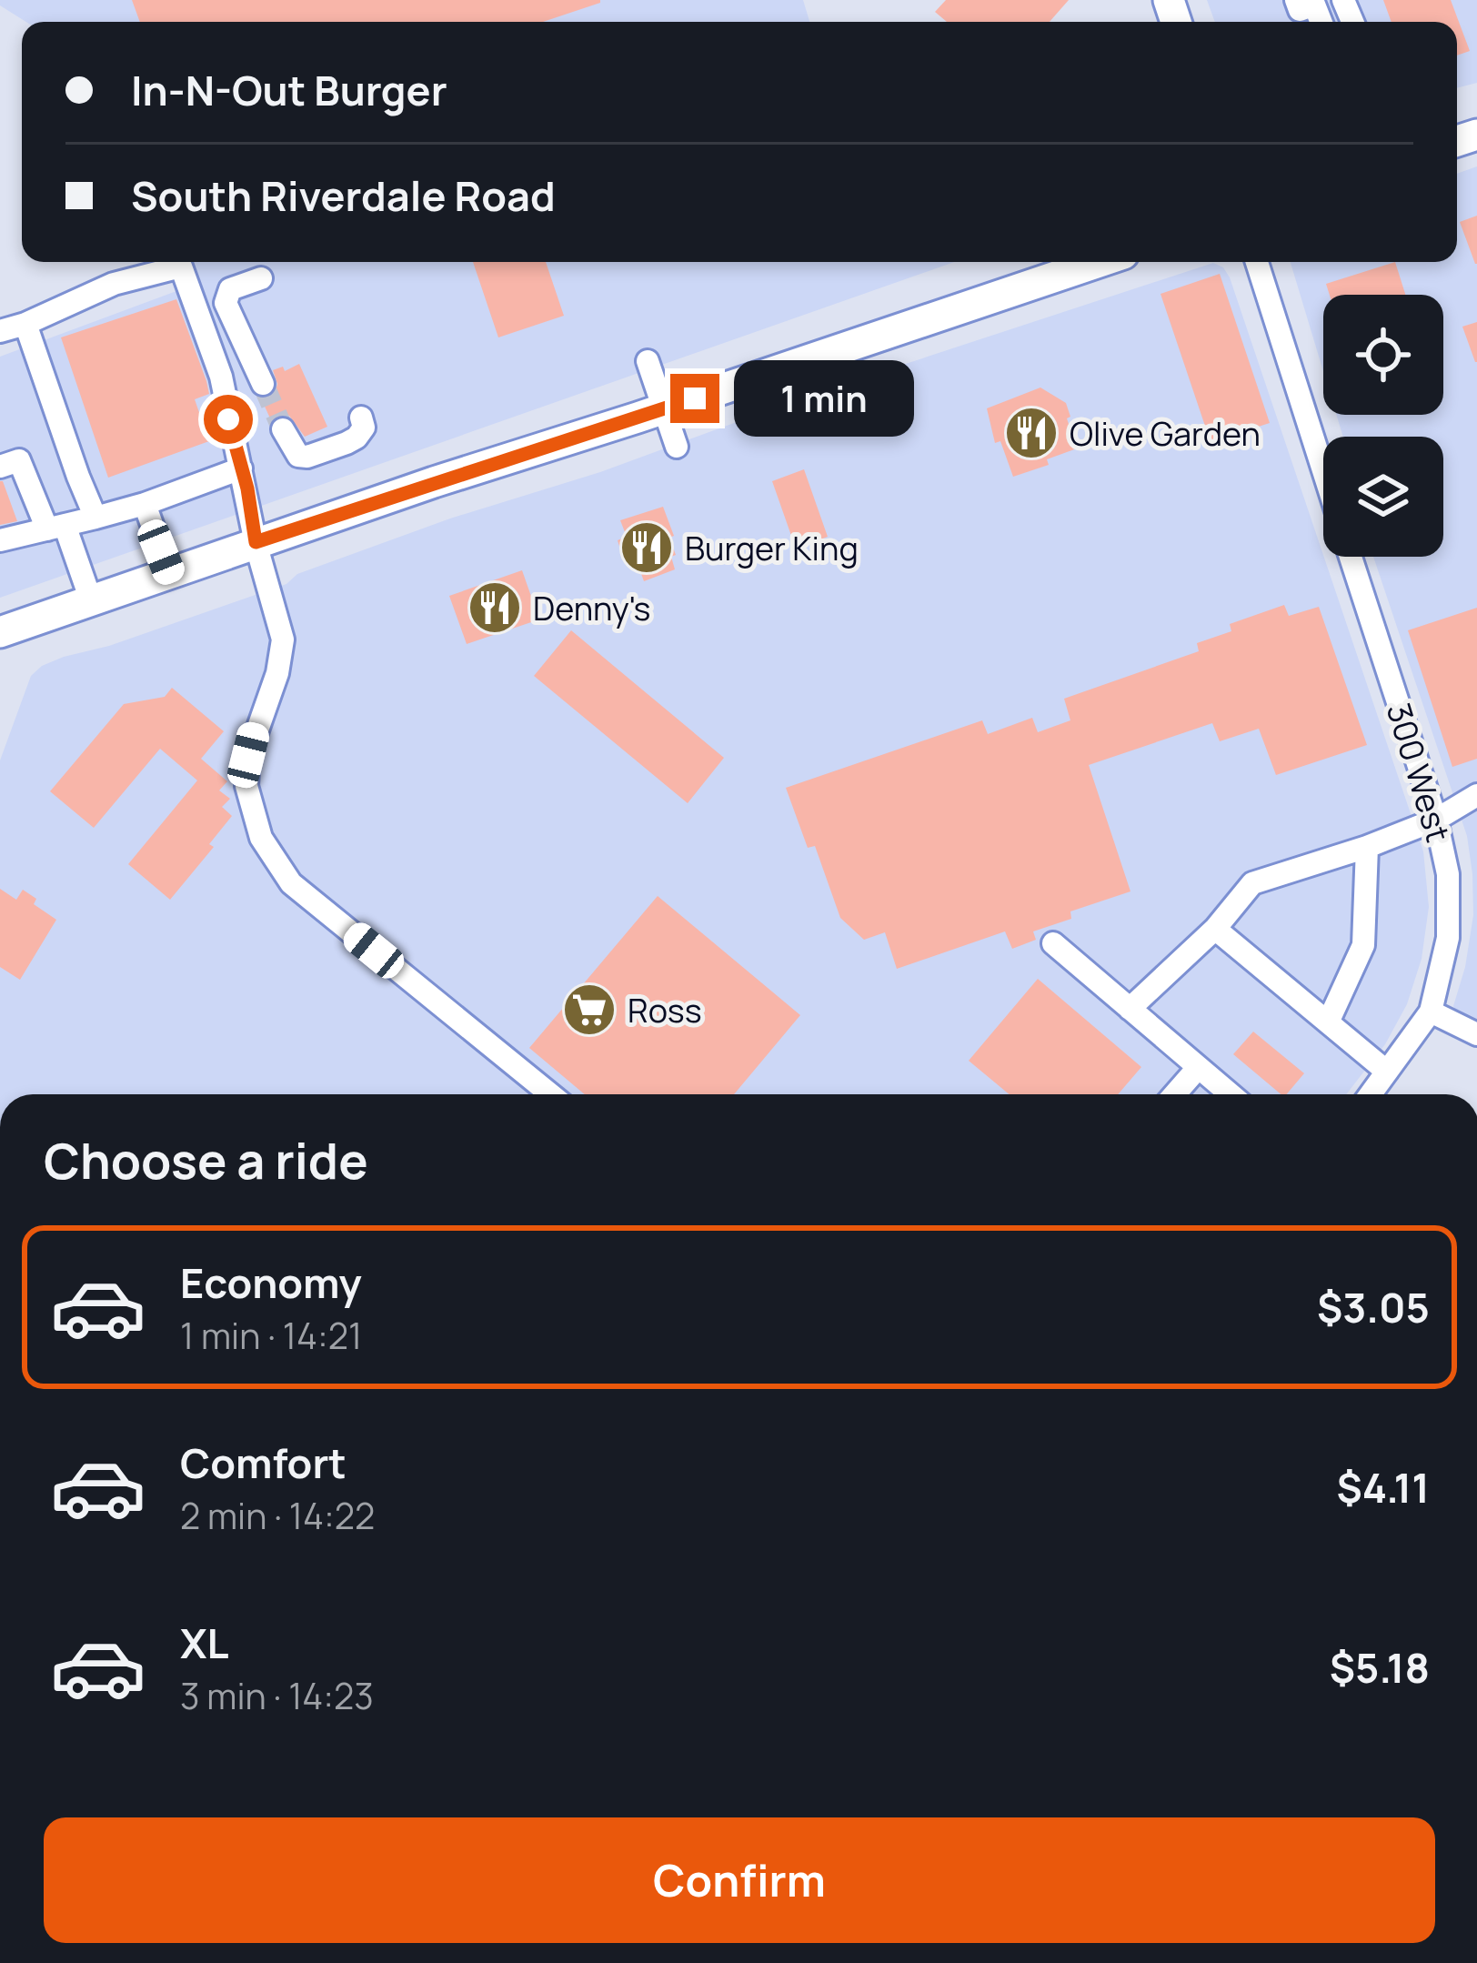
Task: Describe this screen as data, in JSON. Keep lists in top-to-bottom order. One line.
{"streets":{"street":["300 West"]},"places":{"restaurant":["Olive Garden","Burger King","Denny's"],"supermarket":["Ross"]},"page":{"banner":["In-N-Out Burger","South Riverdale Road"],"bubble":"1 min","heading":"Choose a ride","list":[{"name":"Economy","note":"1 min · 14:21","value":"$3.05"},{"name":"Comfort","note":"2 min · 14:22","value":"$4.11"},{"name":"XL","note":"3 min · 14:23","value":"$5.18"}],"buttons":"Confirm"}}
